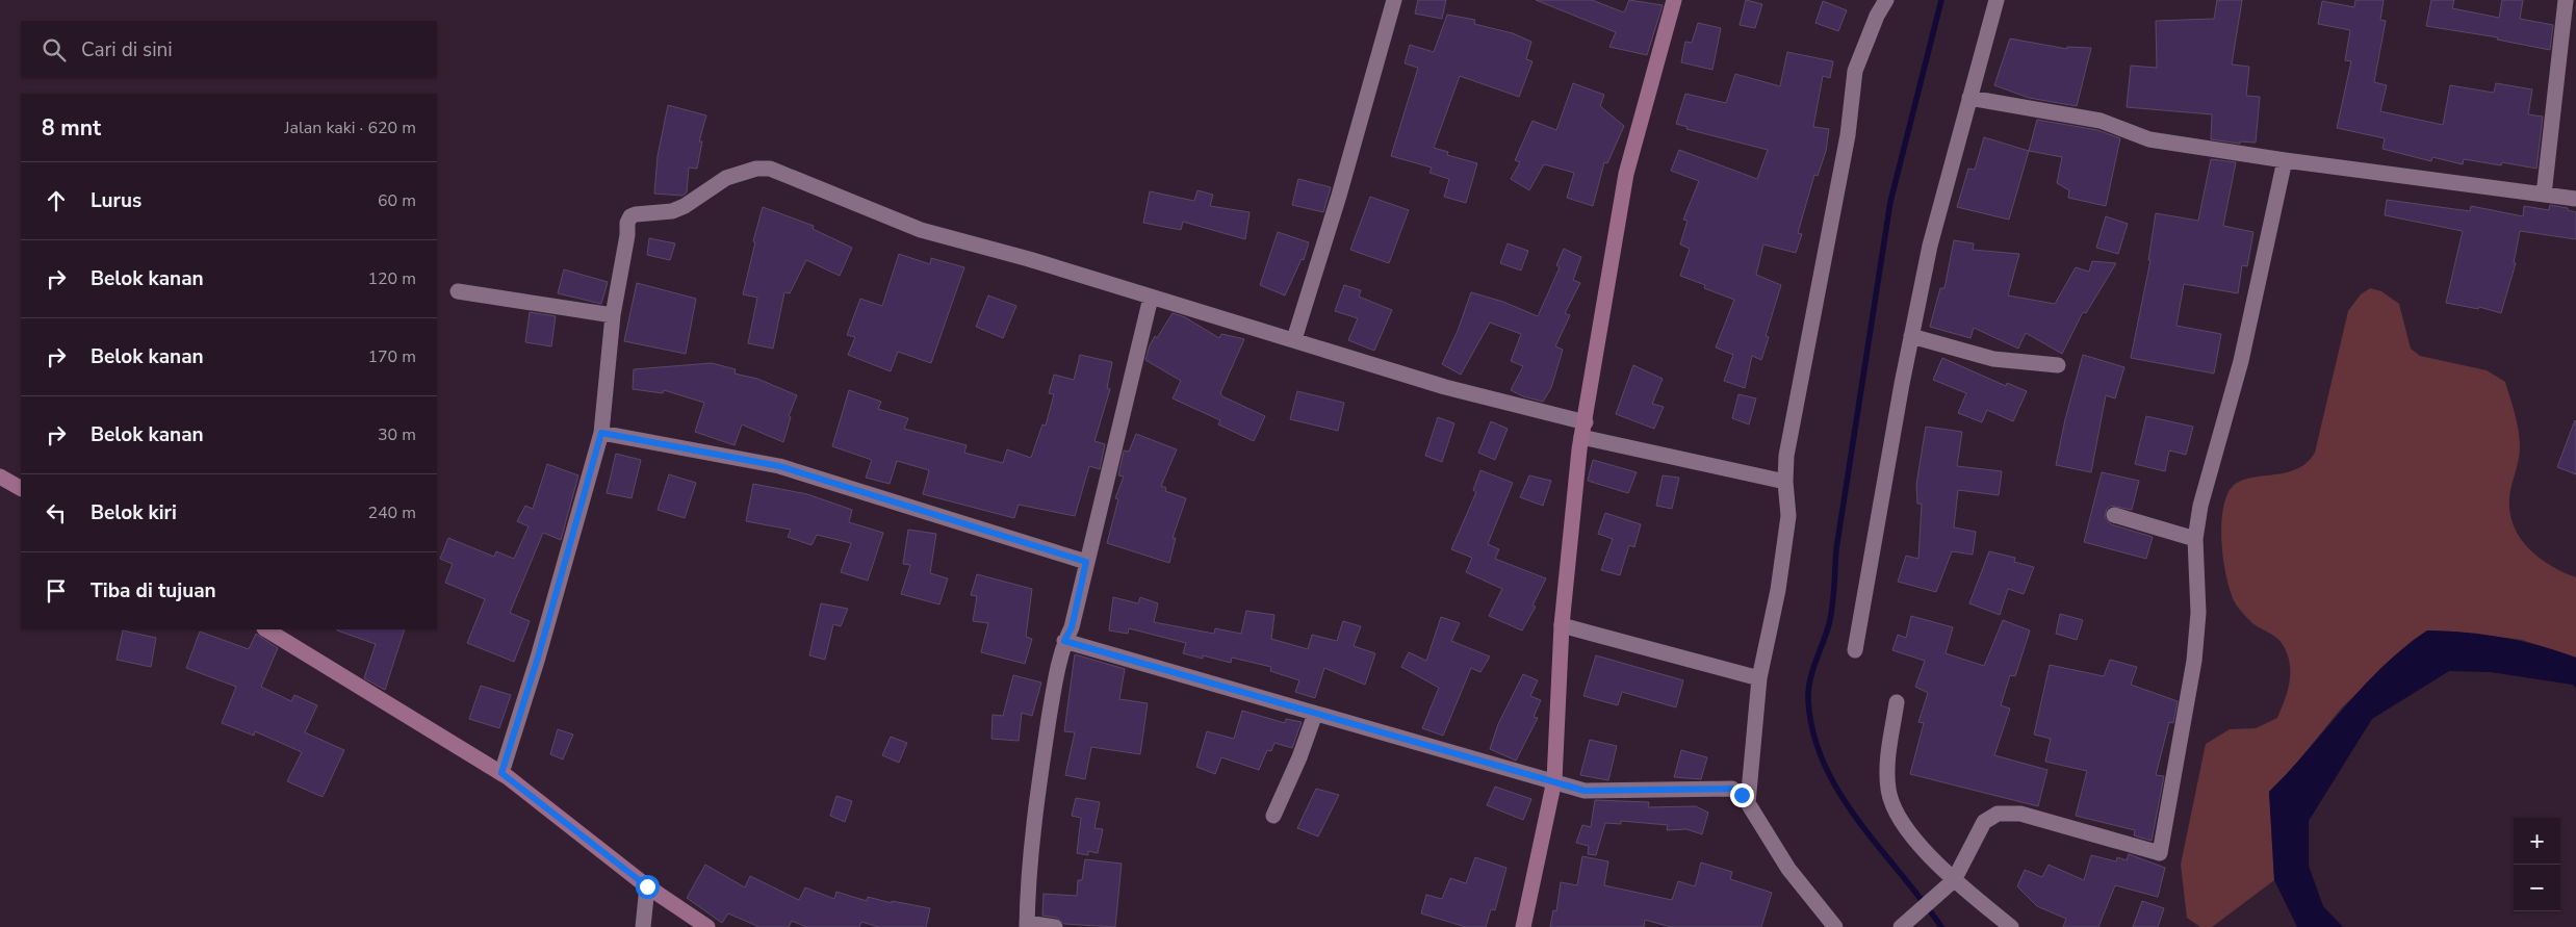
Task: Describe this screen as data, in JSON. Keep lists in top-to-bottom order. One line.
{"page":{"search":"Cari di sini","heading":["8 mnt","Jalan kaki · 620 m"],"list":[["Lurus","60 m"],["Belok kanan","120 m"],["Belok kanan","170 m"],["Belok kanan","30 m"],["Belok kiri","240 m"],"Tiba di tujuan"],"map_buttons":["+","−"]}}
